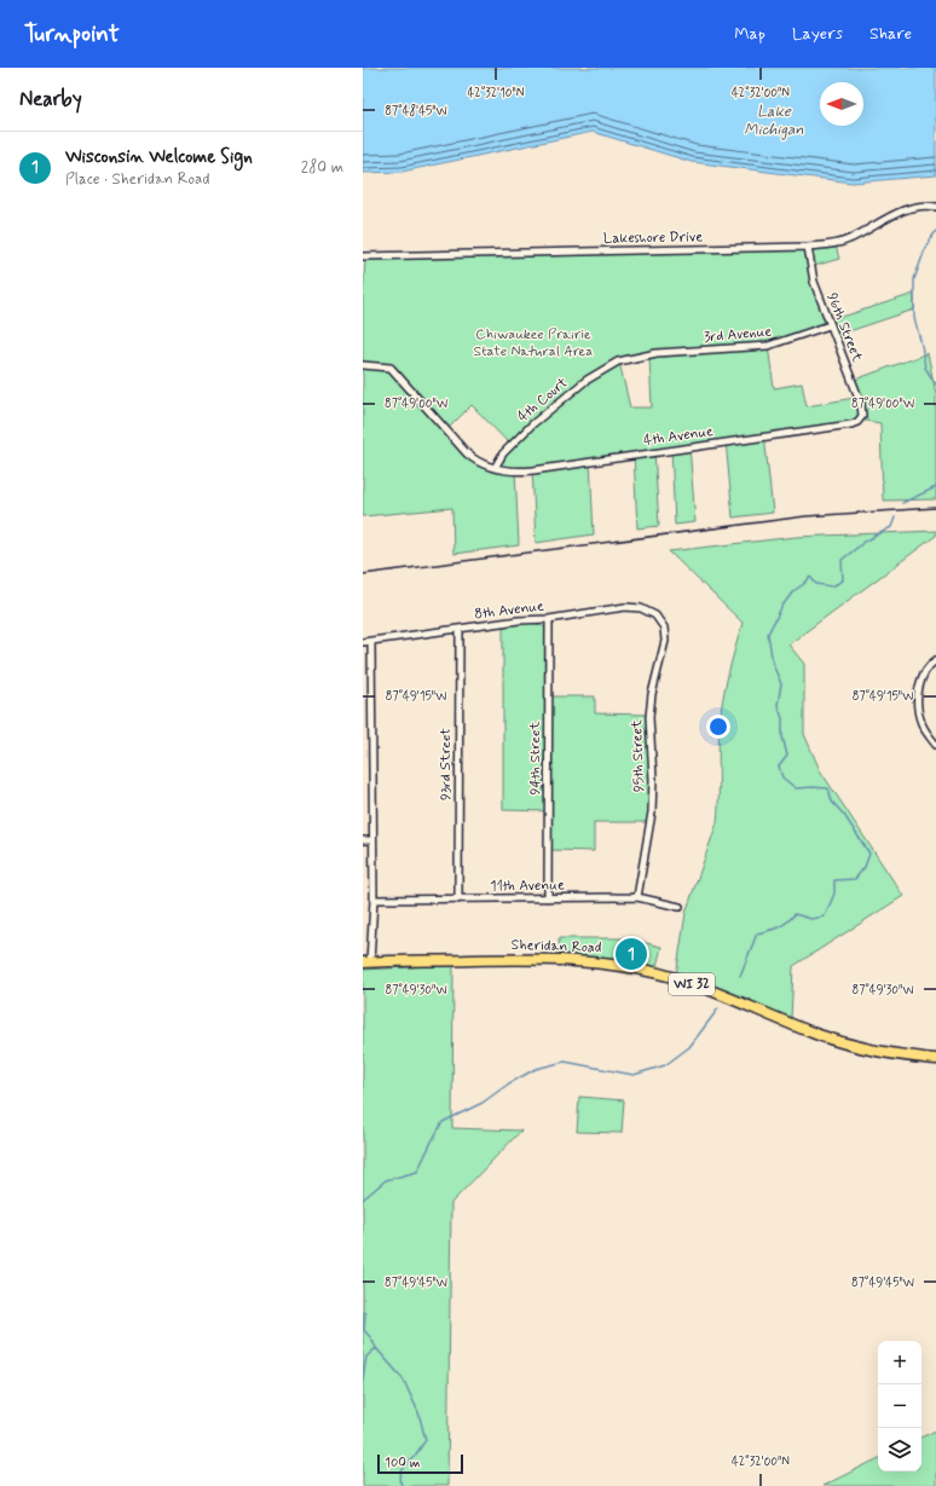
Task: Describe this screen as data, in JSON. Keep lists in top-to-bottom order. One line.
{"streets":{"main road":["Sheridan Road","WI 32"],"street":["Lakeshore Drive","96th Street","3rd Avenue","4th Court","4th Avenue","8th Avenue","95th Street","94th Street","93rd Street","11th Avenue"]},"crossings":[["Lakeshore Drive","96th Street"],["96th Street","3rd Avenue"],["96th Street","4th Avenue"],["3rd Avenue","4th Court"],["4th Court","4th Avenue"],["8th Avenue","95th Street"],["8th Avenue","94th Street"],["8th Avenue","93rd Street"],["95th Street","11th Avenue"],["94th Street","11th Avenue"],["93rd Street","11th Avenue"]],"water":["Lake Michigan"],"parks":["Chiwaukee Prairie State Natural Area"],"scale_bar":"100 m","north":"left","page":{"header":"Turnpoint","nav":["Map","Layers","Share"],"heading":"Nearby","list":[{"mark":"1","name":"Wisconsin Welcome Sign","note":"Place · Sheridan Road","value":"280 m"}],"pins":"1","map_buttons":["+","−"],"scale":"100 m"},"coordinates":["42°32'10\"N","42°32'00\"N","87°48'45\"W","87°49'00\"W","87°49'15\"W","87°49'30\"W","87°49'45\"W"]}
